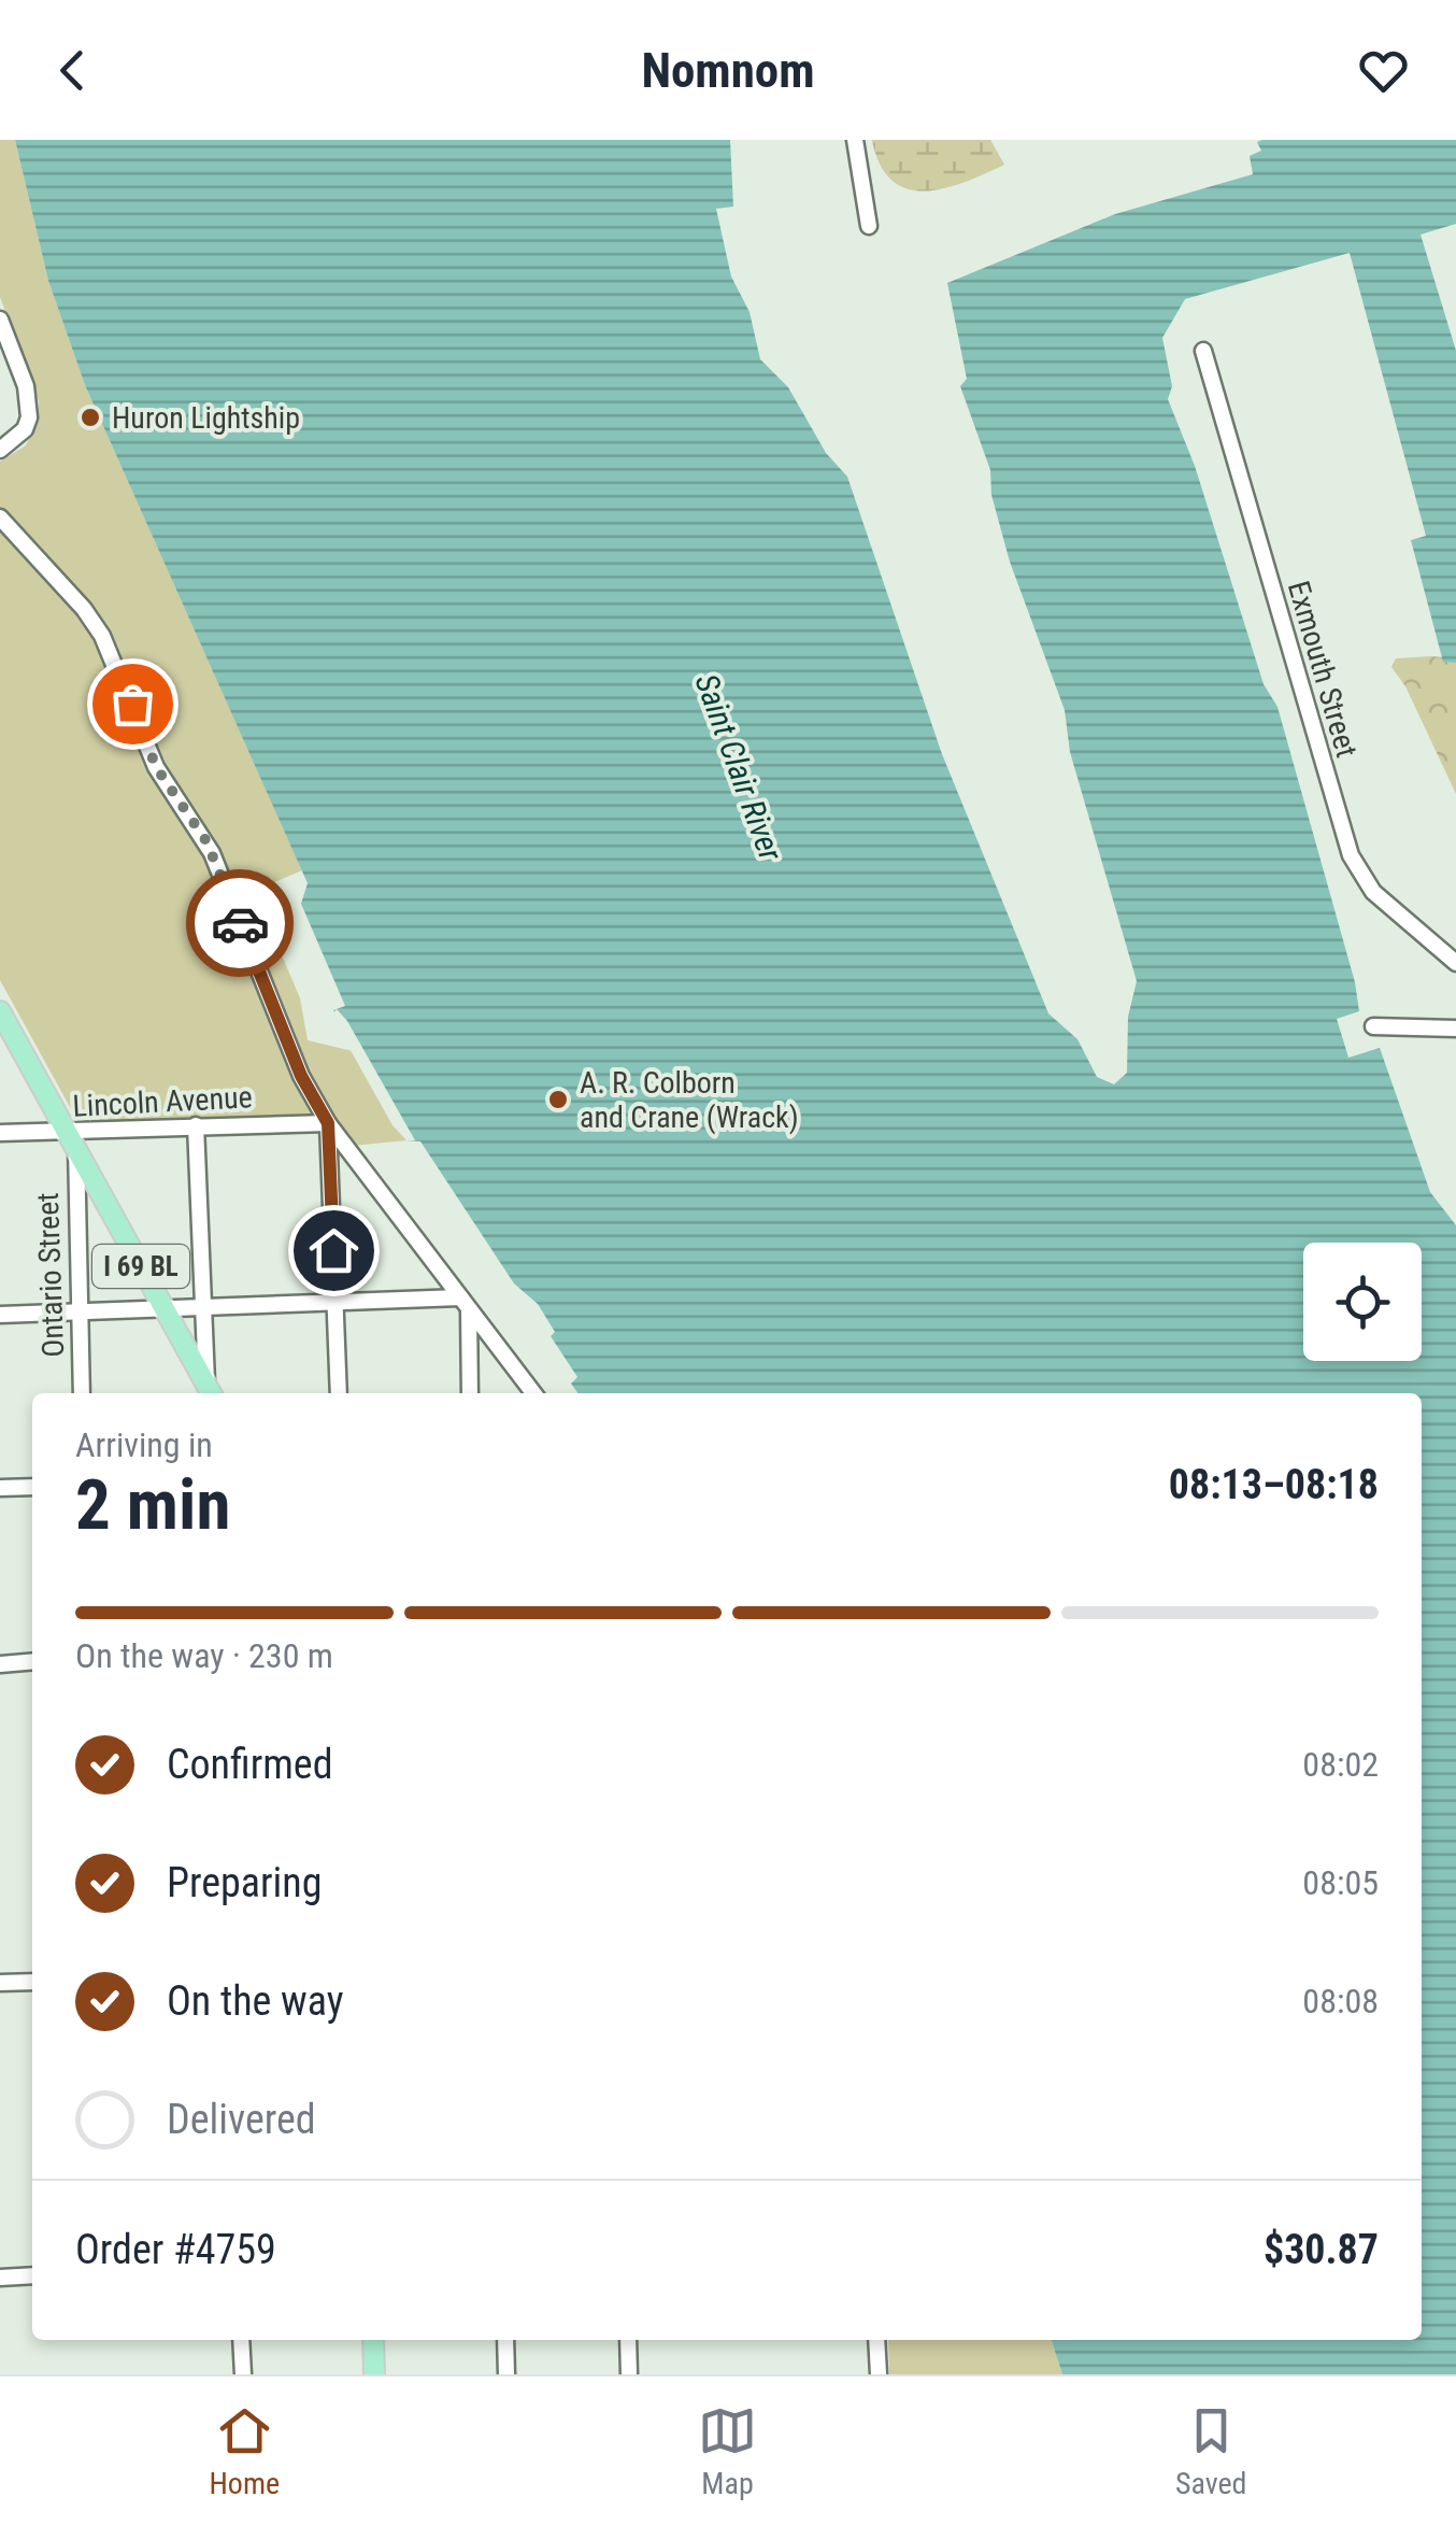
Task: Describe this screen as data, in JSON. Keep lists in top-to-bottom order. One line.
{"streets":{"main road":["I 69 BL"],"street":["Exmouth Street","Lincoln Avenue","Ontario Street"]},"crossings":[["Lincoln Avenue","I 69 BL"],["Lincoln Avenue","Ontario Street"],["I 69 BL","Ontario Street"]],"water":["Saint Clair River"],"places":["Huron Lightship","A. R. Colborn and Crane (Wrack)"],"page":{"header":"Nomnom","heading":["2 min","Arriving in","08:13–08:18"],"panel":["Order #4759","$30.87"],"bar":"On the way · 230 m","list":[["Confirmed","08:02"],["Preparing","08:05"],["On the way","08:08"],"Delivered"],"tabs":["Home","Map","Saved"]}}
